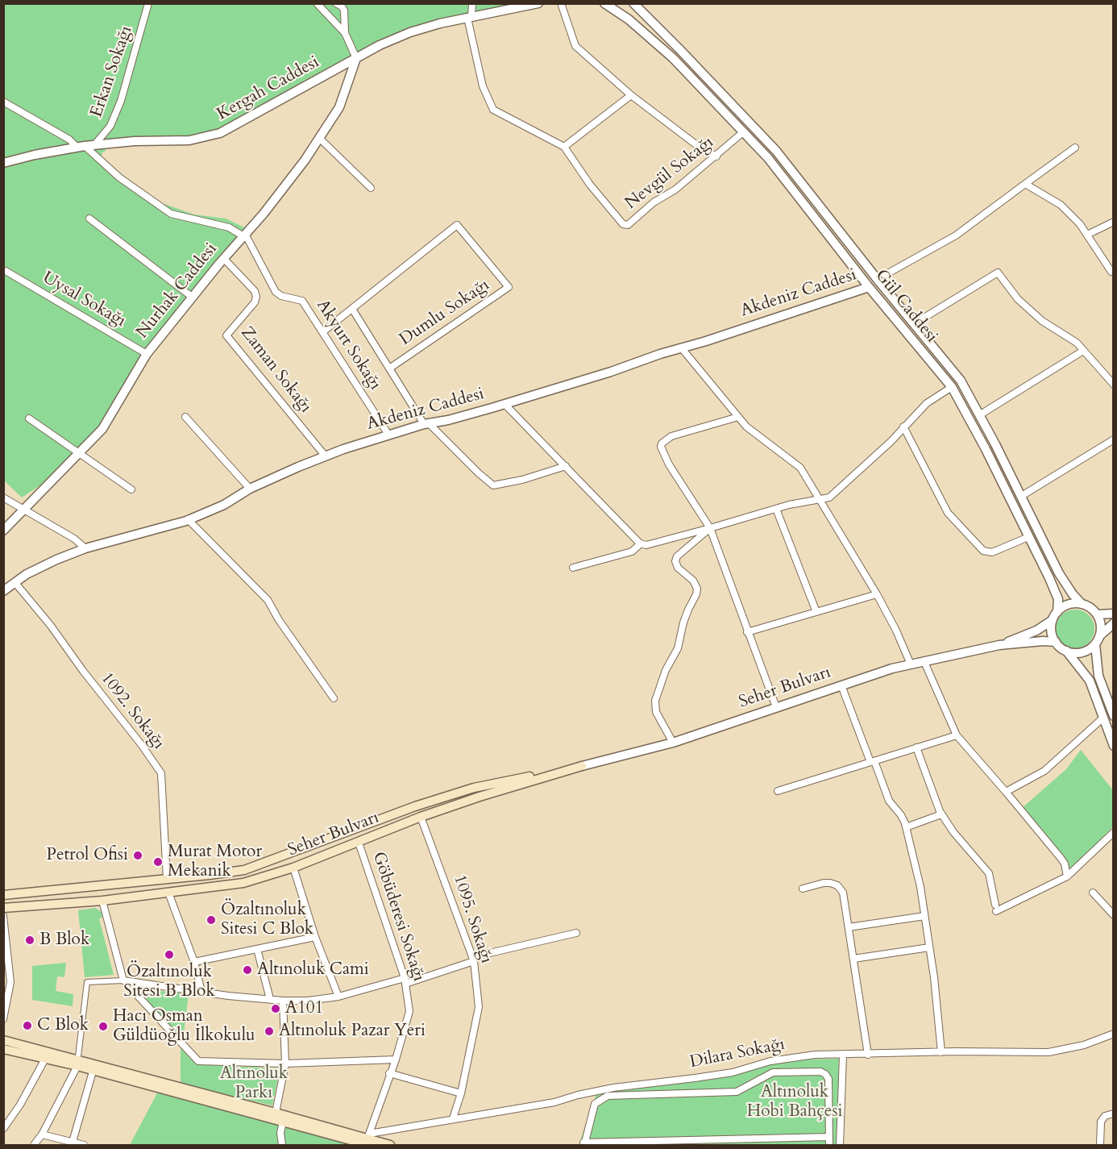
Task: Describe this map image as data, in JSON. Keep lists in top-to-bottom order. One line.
{"streets":{"main road":["Seher Bulvarı"],"street":["Erkan Sokağı","Kergah Caddesi","Nevgül Sokağı","Nurhak Caddesi","Akdeniz Caddesi","Uysal Sokağı","Gül Caddesi","Dumlu Sokağı","Akyurt Sokağı","Zaman Sokağı","1092. Sokağı","Göbüderesi Sokağı","1095. Sokağı","Dilara Sokağı"]},"crossings":[["Erkan Sokağı","Kergah Caddesi"],["Kergah Caddesi","Nevgül Sokağı"],["Kergah Caddesi","Nurhak Caddesi"],["Nevgül Sokağı","Gül Caddesi"],["Nurhak Caddesi","Uysal Sokağı"],["Nurhak Caddesi","Akyurt Sokağı"],["Nurhak Caddesi","Zaman Sokağı"],["Akdeniz Caddesi","Gül Caddesi"],["Akdeniz Caddesi","Dumlu Sokağı"],["Akdeniz Caddesi","Akyurt Sokağı"],["Akdeniz Caddesi","Zaman Sokağı"],["Akdeniz Caddesi","1092. Sokağı"],["Gül Caddesi","Seher Bulvarı"],["Dumlu Sokağı","Akyurt Sokağı"],["Seher Bulvarı","1092. Sokağı"],["Seher Bulvarı","Göbüderesi Sokağı"],["Seher Bulvarı","1095. Sokağı"],["Göbüderesi Sokağı","Dilara Sokağı"],["1095. Sokağı","Dilara Sokağı"]],"parks":["Altınoluk Parkı","Altınoluk Hobi Bahçesi"],"places":["Petrol Ofisi","Murat Motor Mekanik","Özaltınoluk Sitesi C Blok","B Blok","Özaltınoluk Sitesi B Blok","Altınoluk Cami","A101","C Blok","Hacı Osman Güldüoğlu İlkokulu","Altınoluk Pazar Yeri"]}
